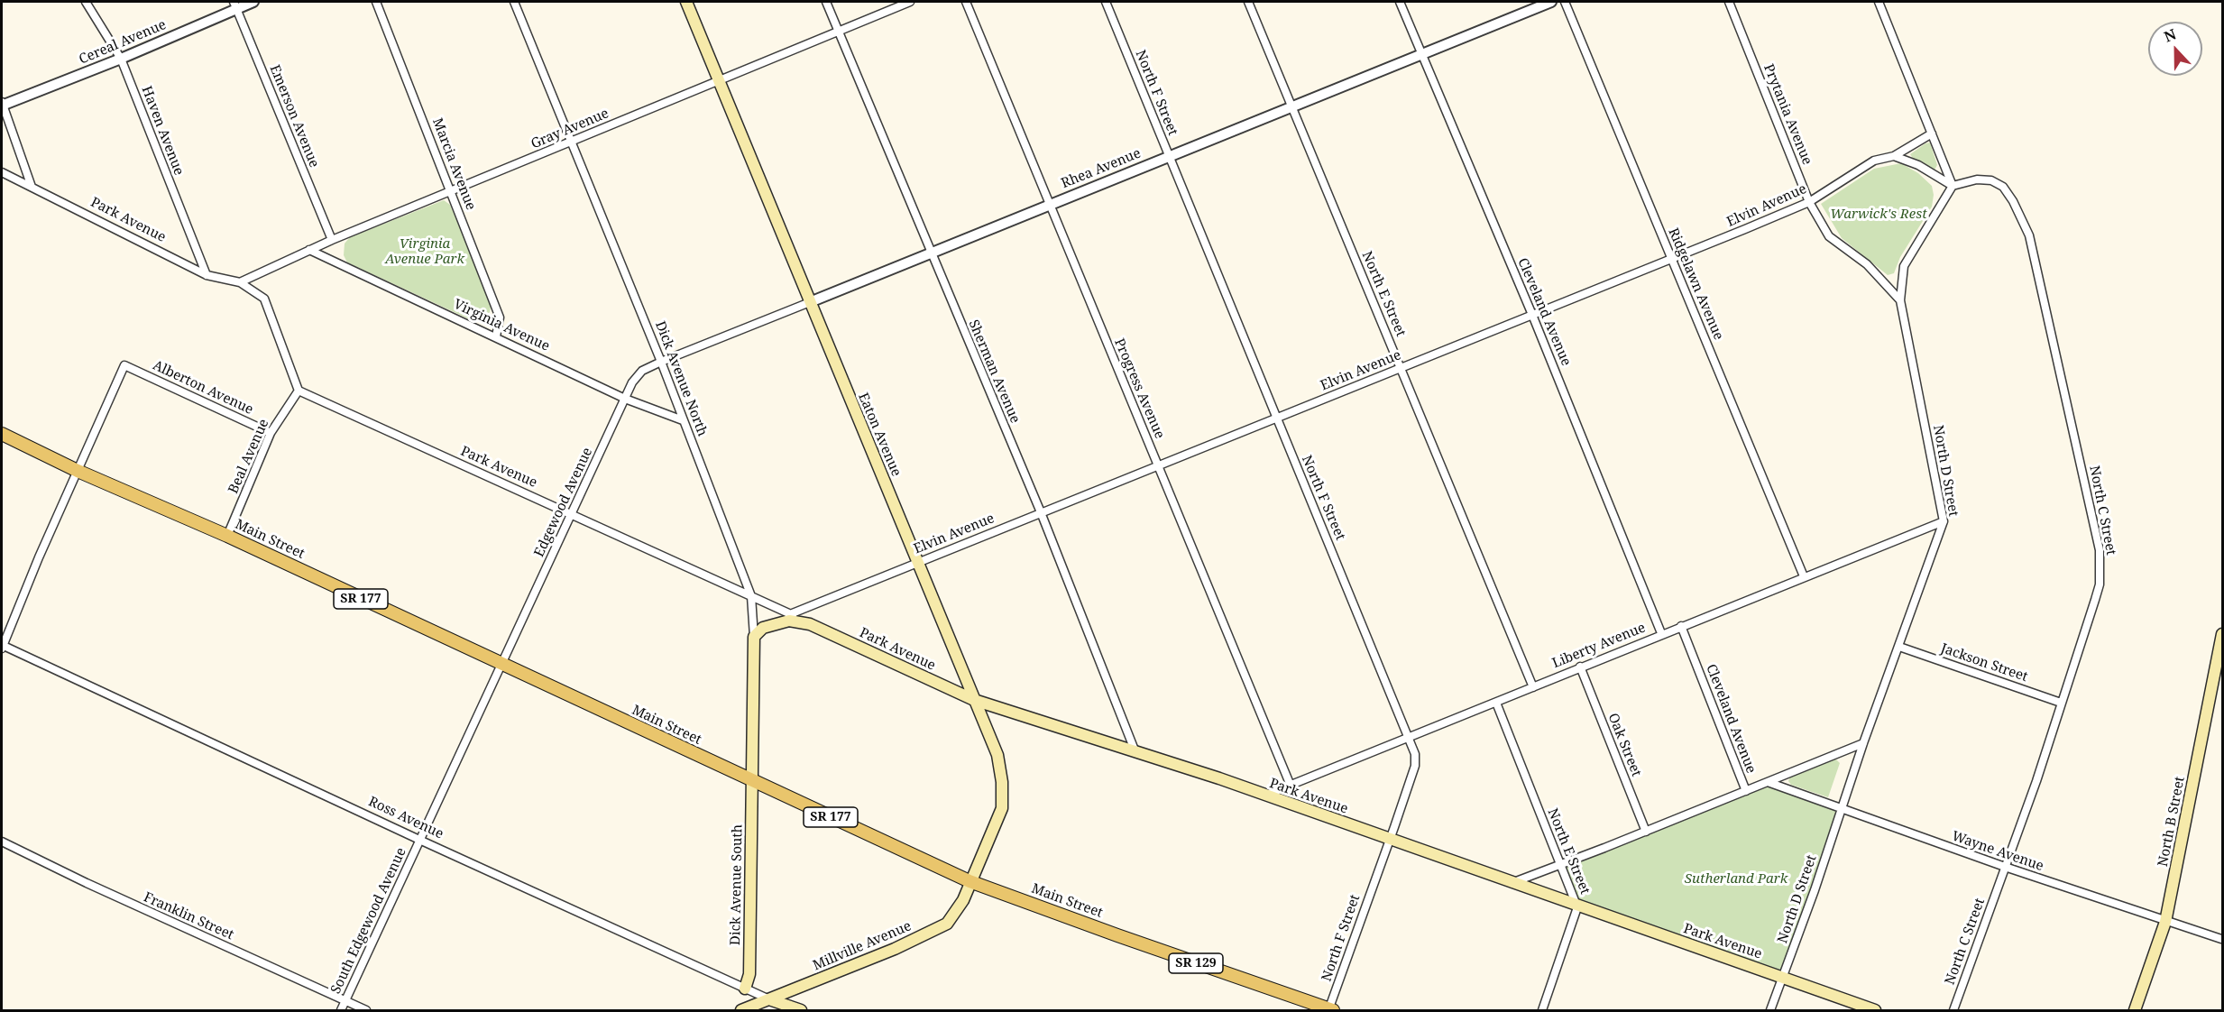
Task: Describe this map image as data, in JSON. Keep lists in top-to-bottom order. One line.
{"streets":{"main road":["Park Avenue","Dick Avenue North","Eaton Avenue","Main Street","SR 177","Ross Avenue","North B Street","Dick Avenue South","Millville Avenue","SR 129"],"street":["Cereal Avenue","North F Street","Prytania Avenue","Emerson Avenue","Gray Avenue","Haven Avenue","Marcia Avenue","Rhea Avenue","Elvin Avenue","Ridgelawn Avenue","North E Street","Cleveland Avenue","Virginia Avenue","Sherman Avenue","Alberton Avenue","Progress Avenue","Beal Avenue","North D Street","Edgewood Avenue","North C Street","Liberty Avenue","Jackson Street","Oak Street","Wayne Avenue","Franklin Street","South Edgewood Avenue"]},"crossings":[["Cereal Avenue","Emerson Avenue"],["Cereal Avenue","Haven Avenue"],["North F Street","Rhea Avenue"],["North F Street","Elvin Avenue"],["North F Street","Park Avenue"],["North F Street","Main Street"],["North F Street","Liberty Avenue"],["Prytania Avenue","Elvin Avenue"],["Prytania Avenue","North D Street"],["Emerson Avenue","Gray Avenue"],["Gray Avenue","Marcia Avenue"],["Gray Avenue","Park Avenue"],["Gray Avenue","Virginia Avenue"],["Gray Avenue","Sherman Avenue"],["Gray Avenue","Dick Avenue North"],["Gray Avenue","Eaton Avenue"],["Haven Avenue","Park Avenue"],["Marcia Avenue","Virginia Avenue"],["Rhea Avenue","North E Street"],["Rhea Avenue","Cleveland Avenue"],["Rhea Avenue","Sherman Avenue"],["Rhea Avenue","Dick Avenue North"],["Rhea Avenue","Progress Avenue"],["Rhea Avenue","Eaton Avenue"],["Rhea Avenue","Edgewood Avenue"],["Elvin Avenue","Park Avenue"],["Elvin Avenue","Ridgelawn Avenue"],["Elvin Avenue","North E Street"],["Elvin Avenue","Cleveland Avenue"],["Elvin Avenue","Sherman Avenue"],["Elvin Avenue","Progress Avenue"],["Elvin Avenue","Eaton Avenue"],["Park Avenue","North E Street"],["Park Avenue","Sherman Avenue"],["Park Avenue","Dick Avenue North"],["Park Avenue","Eaton Avenue"],["Park Avenue","Beal Avenue"],["Park Avenue","North D Street"],["Park Avenue","Edgewood Avenue"],["Park Avenue","Liberty Avenue"],["Ridgelawn Avenue","Liberty Avenue"],["North E Street","Liberty Avenue"],["Cleveland Avenue","Liberty Avenue"],["Virginia Avenue","Dick Avenue North"],["Virginia Avenue","Edgewood Avenue"],["Dick Avenue North","Edgewood Avenue"],["Dick Avenue North","Main Street"],["Dick Avenue North","Dick Avenue South"],["Alberton Avenue","Beal Avenue"],["Alberton Avenue","Main Street"],["Progress Avenue","Liberty Avenue"],["Eaton Avenue","Main Street"],["Eaton Avenue","Millville Avenue"],["Beal Avenue","Main Street"],["North D Street","North C Street"],["North D Street","Liberty Avenue"],["North D Street","Jackson Street"],["North D Street","Wayne Avenue"],["Edgewood Avenue","Main Street"],["Edgewood Avenue","South Edgewood Avenue"],["North C Street","Jackson Street"],["North C Street","Wayne Avenue"],["Main Street","Dick Avenue South"],["Main Street","South Edgewood Avenue"],["Main Street","Millville Avenue"],["Liberty Avenue","Oak Street"],["Ross Avenue","Dick Avenue South"],["Ross Avenue","South Edgewood Avenue"],["Ross Avenue","Millville Avenue"],["North B Street","Wayne Avenue"],["Franklin Street","South Edgewood Avenue"]],"parks":["Warwick's Rest","Virginia Avenue Park","Sutherland Park"],"north":"top"}
